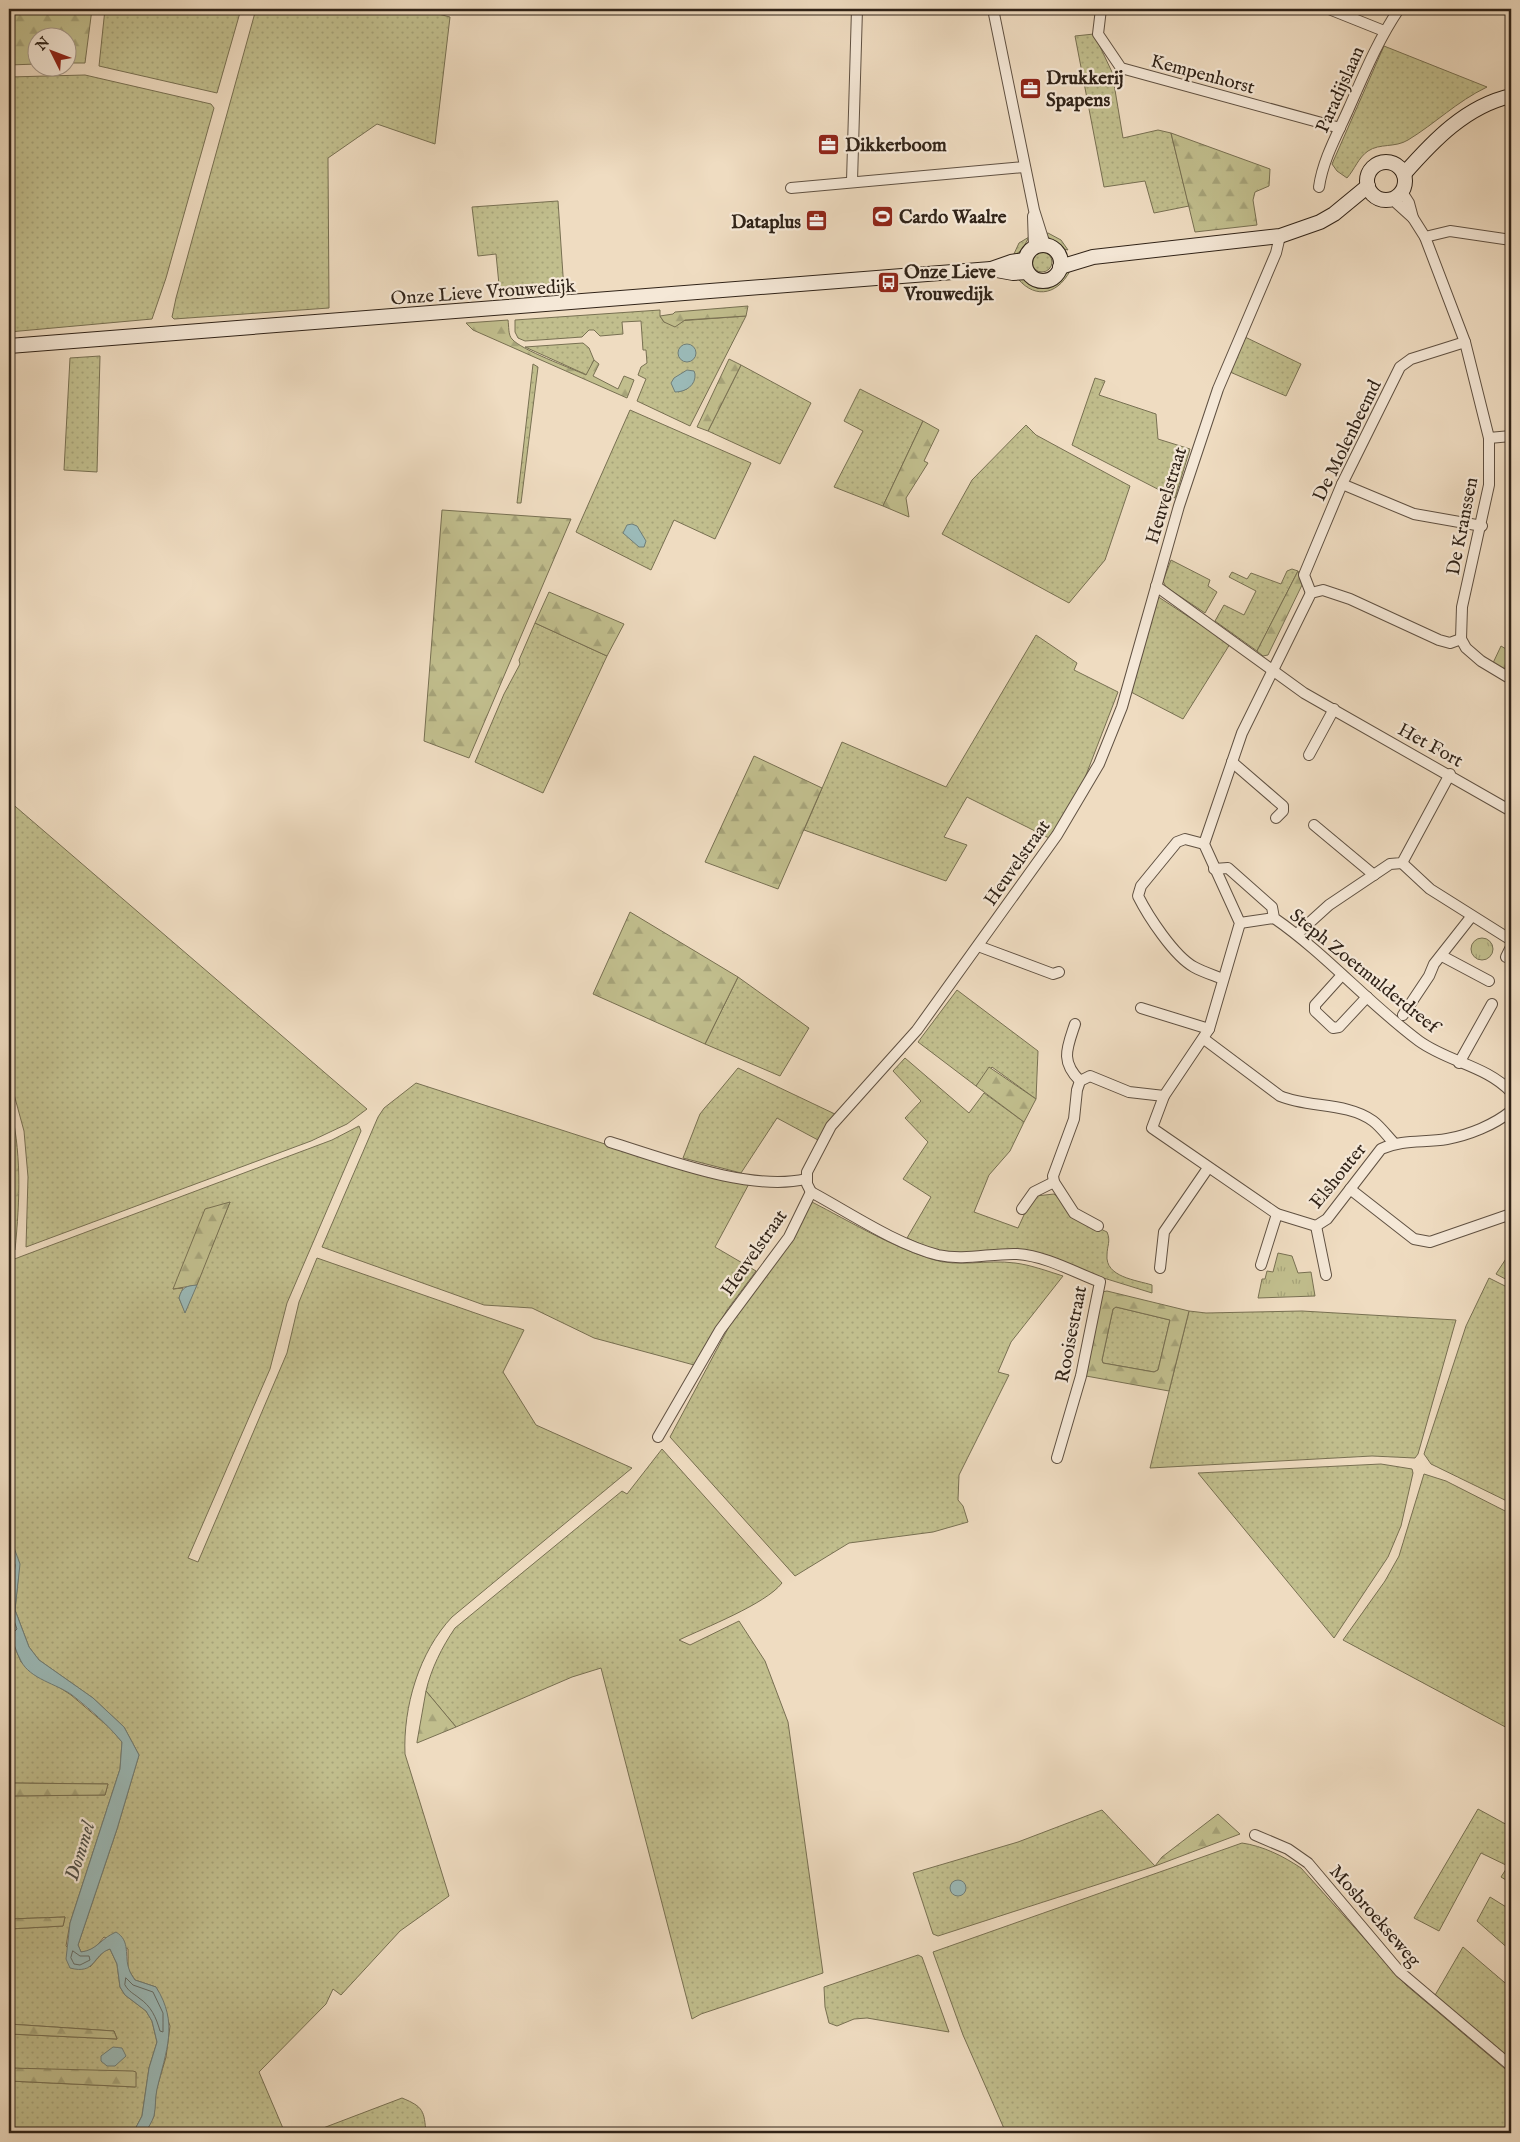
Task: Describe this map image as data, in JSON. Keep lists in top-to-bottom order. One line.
{"streets":{"main road":["Onze Lieve Vrouwedijk"],"street":["Kempenhorst","Paradijslaan","De Molenbeemd","Heuvelstraat","De Kranssen","Het Fort","Steph Zoetmulderdreef","Elshouter","Rooisestraat","Mosbroekseweg"]},"crossings":[["Kempenhorst","Paradijslaan"],["De Molenbeemd","De Kranssen"],["Heuvelstraat","Het Fort"],["Heuvelstraat","Rooisestraat"]],"water":["Dommel"],"places":{"office":["Drukkerij Spapens","Dikkerboom","Dataplus"],"sports":["Cardo Waalre"],"bus stop":["Onze Lieve Vrouwedijk"]},"north":"top left"}
